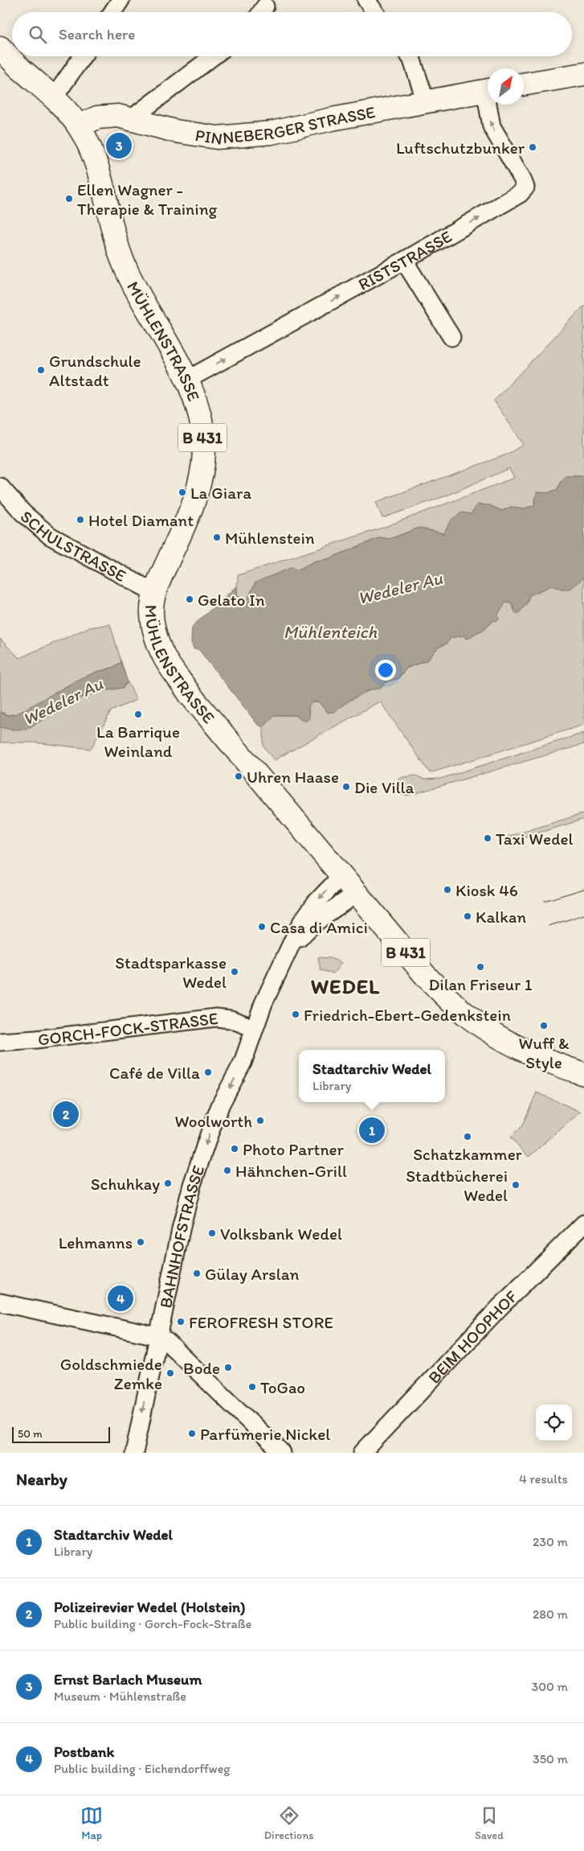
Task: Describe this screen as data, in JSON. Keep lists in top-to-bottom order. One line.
{"streets":{"main road":["PINNEBERGER STRASSE","MÜHLENSTRASSE","B 431"],"street":["RISTSTRASSE","SCHULSTRASSE","GORCH-FOCK-STRASSE","BAHNHOFSTRASSE","BEIM HOOPHOF"]},"crossings":[["PINNEBERGER STRASSE","MÜHLENSTRASSE"],["PINNEBERGER STRASSE","B 431"],["RISTSTRASSE","MÜHLENSTRASSE"],["MÜHLENSTRASSE","B 431"],["MÜHLENSTRASSE","SCHULSTRASSE"],["MÜHLENSTRASSE","BAHNHOFSTRASSE"],["GORCH-FOCK-STRASSE","BAHNHOFSTRASSE"]],"one_way":["RISTSTRASSE","BAHNHOFSTRASSE"],"districts":["WEDEL"],"water":["Wedeler Au","Mühlenteich"],"places":["Luftschutzbunker","Ellen Wagner - Therapie & Training","Grundschule Altstadt","La Giara","Hotel Diamant","Mühlenstein","Gelato In","La Barrique Weinland","Uhren Haase","Die Villa","Taxi Wedel","Kiosk 46","Kalkan","Casa di Amici","Dilan Friseur 1","Stadtsparkasse Wedel","Friedrich-Ebert-Gedenkstein","Wuff & Style","Café de Villa","Woolworth","Schatzkammer","Photo Partner","Hähnchen-Grill","Schuhkay","Stadtbücherei Wedel","Volksbank Wedel","Lehmanns","Gülay Arslan","FEROFRESH STORE","Bode","Goldschmiede Zemke","ToGao","Parfümerie Nickel"],"scale_bar":"50 m","north":"top right","page":{"search":"Search here","pins":["3","2","1","4"],"popup":["Stadtarchiv Wedel","Library"],"scale":"50 m","heading":["Nearby","4 results"],"list":[{"mark":"1","name":"Stadtarchiv Wedel","note":"Library","value":"230 m"},{"mark":"2","name":"Polizeirevier Wedel (Holstein)","note":"Public building · Gorch-Fock-Straße","value":"280 m"},{"mark":"3","name":"Ernst Barlach Museum","note":"Museum · Mühlenstraße","value":"300 m"},{"mark":"4","name":"Postbank","note":"Public building · Eichendorffweg","value":"350 m"}],"nav":["Map","Directions","Saved"]}}
